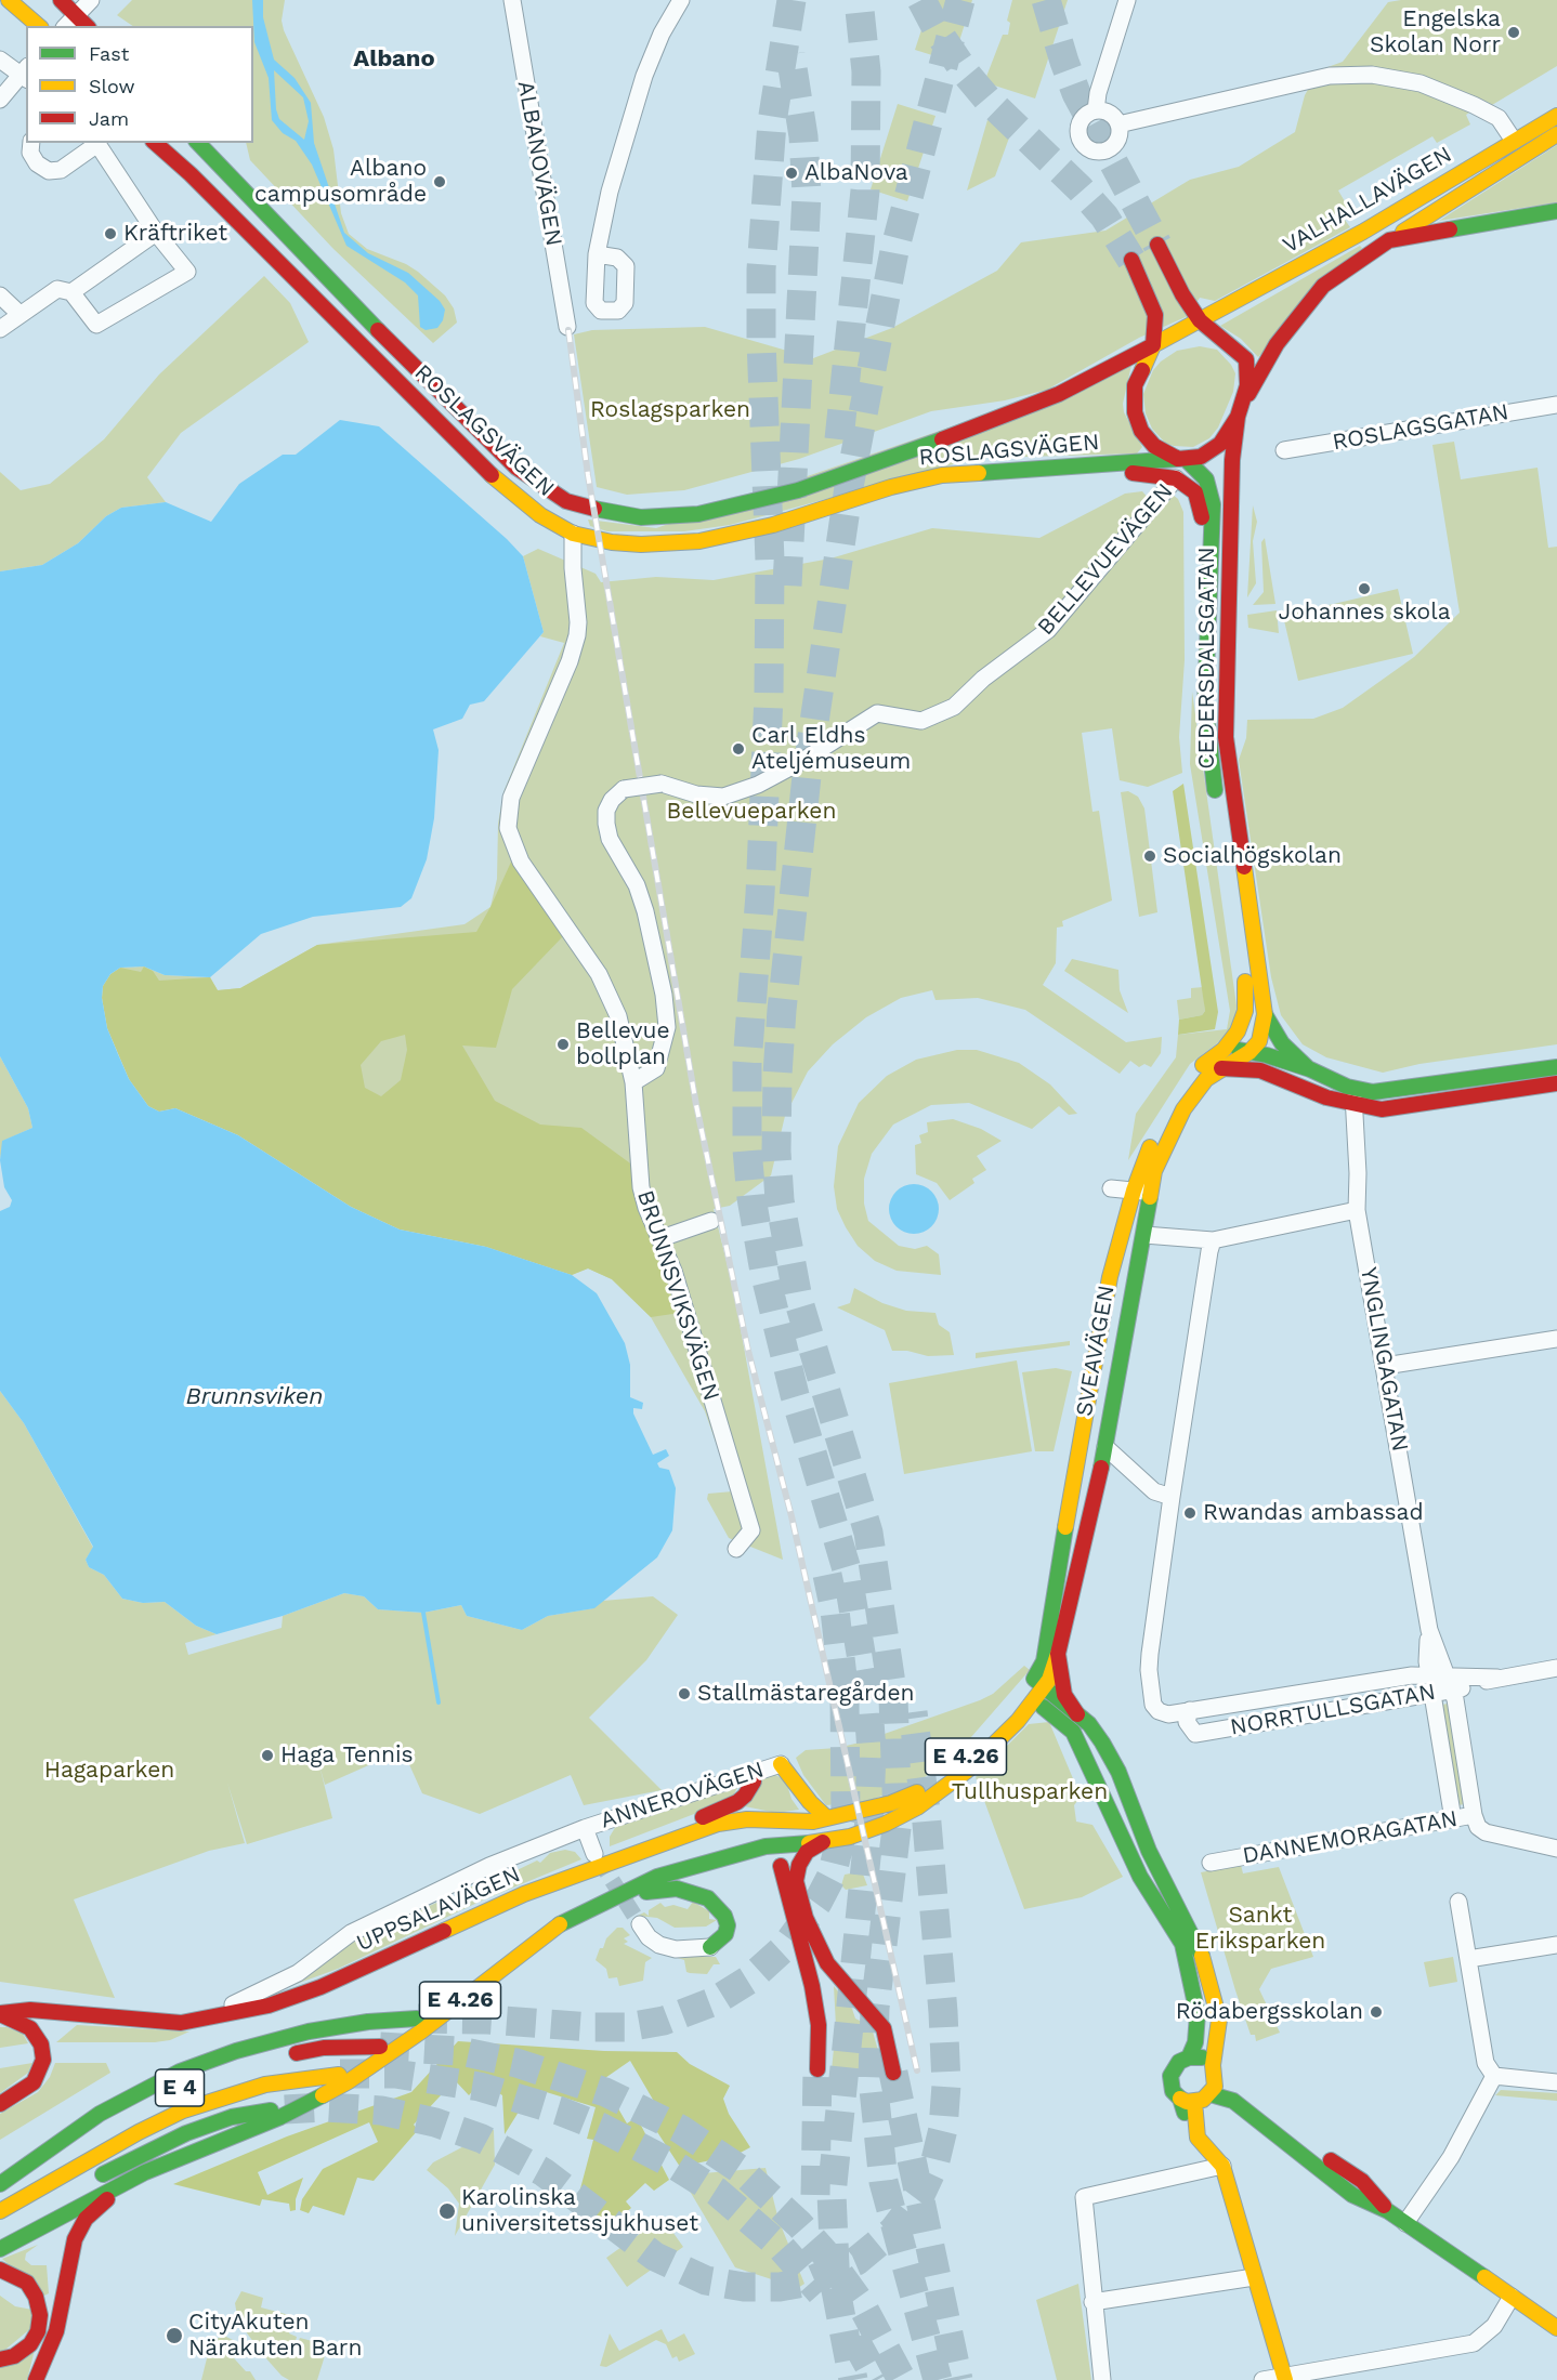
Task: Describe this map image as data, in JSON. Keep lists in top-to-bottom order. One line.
{"streets":{"main road":["VALHALLAVÄGEN","ROSLAGSVÄGEN","CEDERSDALSGATAN","SVEAVÄGEN","E 4.26","UPPSALAVÄGEN","E 4"],"street":["ALBANOVÄGEN","ROSLAGSGATAN","BELLEVUEVÄGEN","BRUNNSVIKSVÄGEN","YNGLINGAGATAN","NORRTULLSGATAN","ANNEROVÄGEN","DANNEMORAGATAN"]},"crossings":[["VALHALLAVÄGEN","ROSLAGSVÄGEN"],["VALHALLAVÄGEN","CEDERSDALSGATAN"],["ROSLAGSVÄGEN","CEDERSDALSGATAN"],["ROSLAGSVÄGEN","BRUNNSVIKSVÄGEN"],["BELLEVUEVÄGEN","CEDERSDALSGATAN"],["BELLEVUEVÄGEN","BRUNNSVIKSVÄGEN"],["SVEAVÄGEN","UPPSALAVÄGEN"],["YNGLINGAGATAN","NORRTULLSGATAN"],["YNGLINGAGATAN","DANNEMORAGATAN"],["ANNEROVÄGEN","UPPSALAVÄGEN"]],"districts":["Albano"],"water":["Brunnsviken"],"parks":["Roslagsparken","Bellevueparken","Hagaparken","Tullhusparken","Sankt Eriksparken"],"places":["Engelska Skolan Norr","AlbaNova","Albano campusområde","Kräftriket","Johannes skola","Carl Eldhs Ateljémuseum","Socialhögskolan","Bellevue bollplan","Rwandas ambassad","Stallmästaregården","Haga Tennis","Rödabergsskolan","Karolinska universitetssjukhuset","CityAkuten Närakuten Barn"],"legend":["Fast","Slow","Jam"]}
